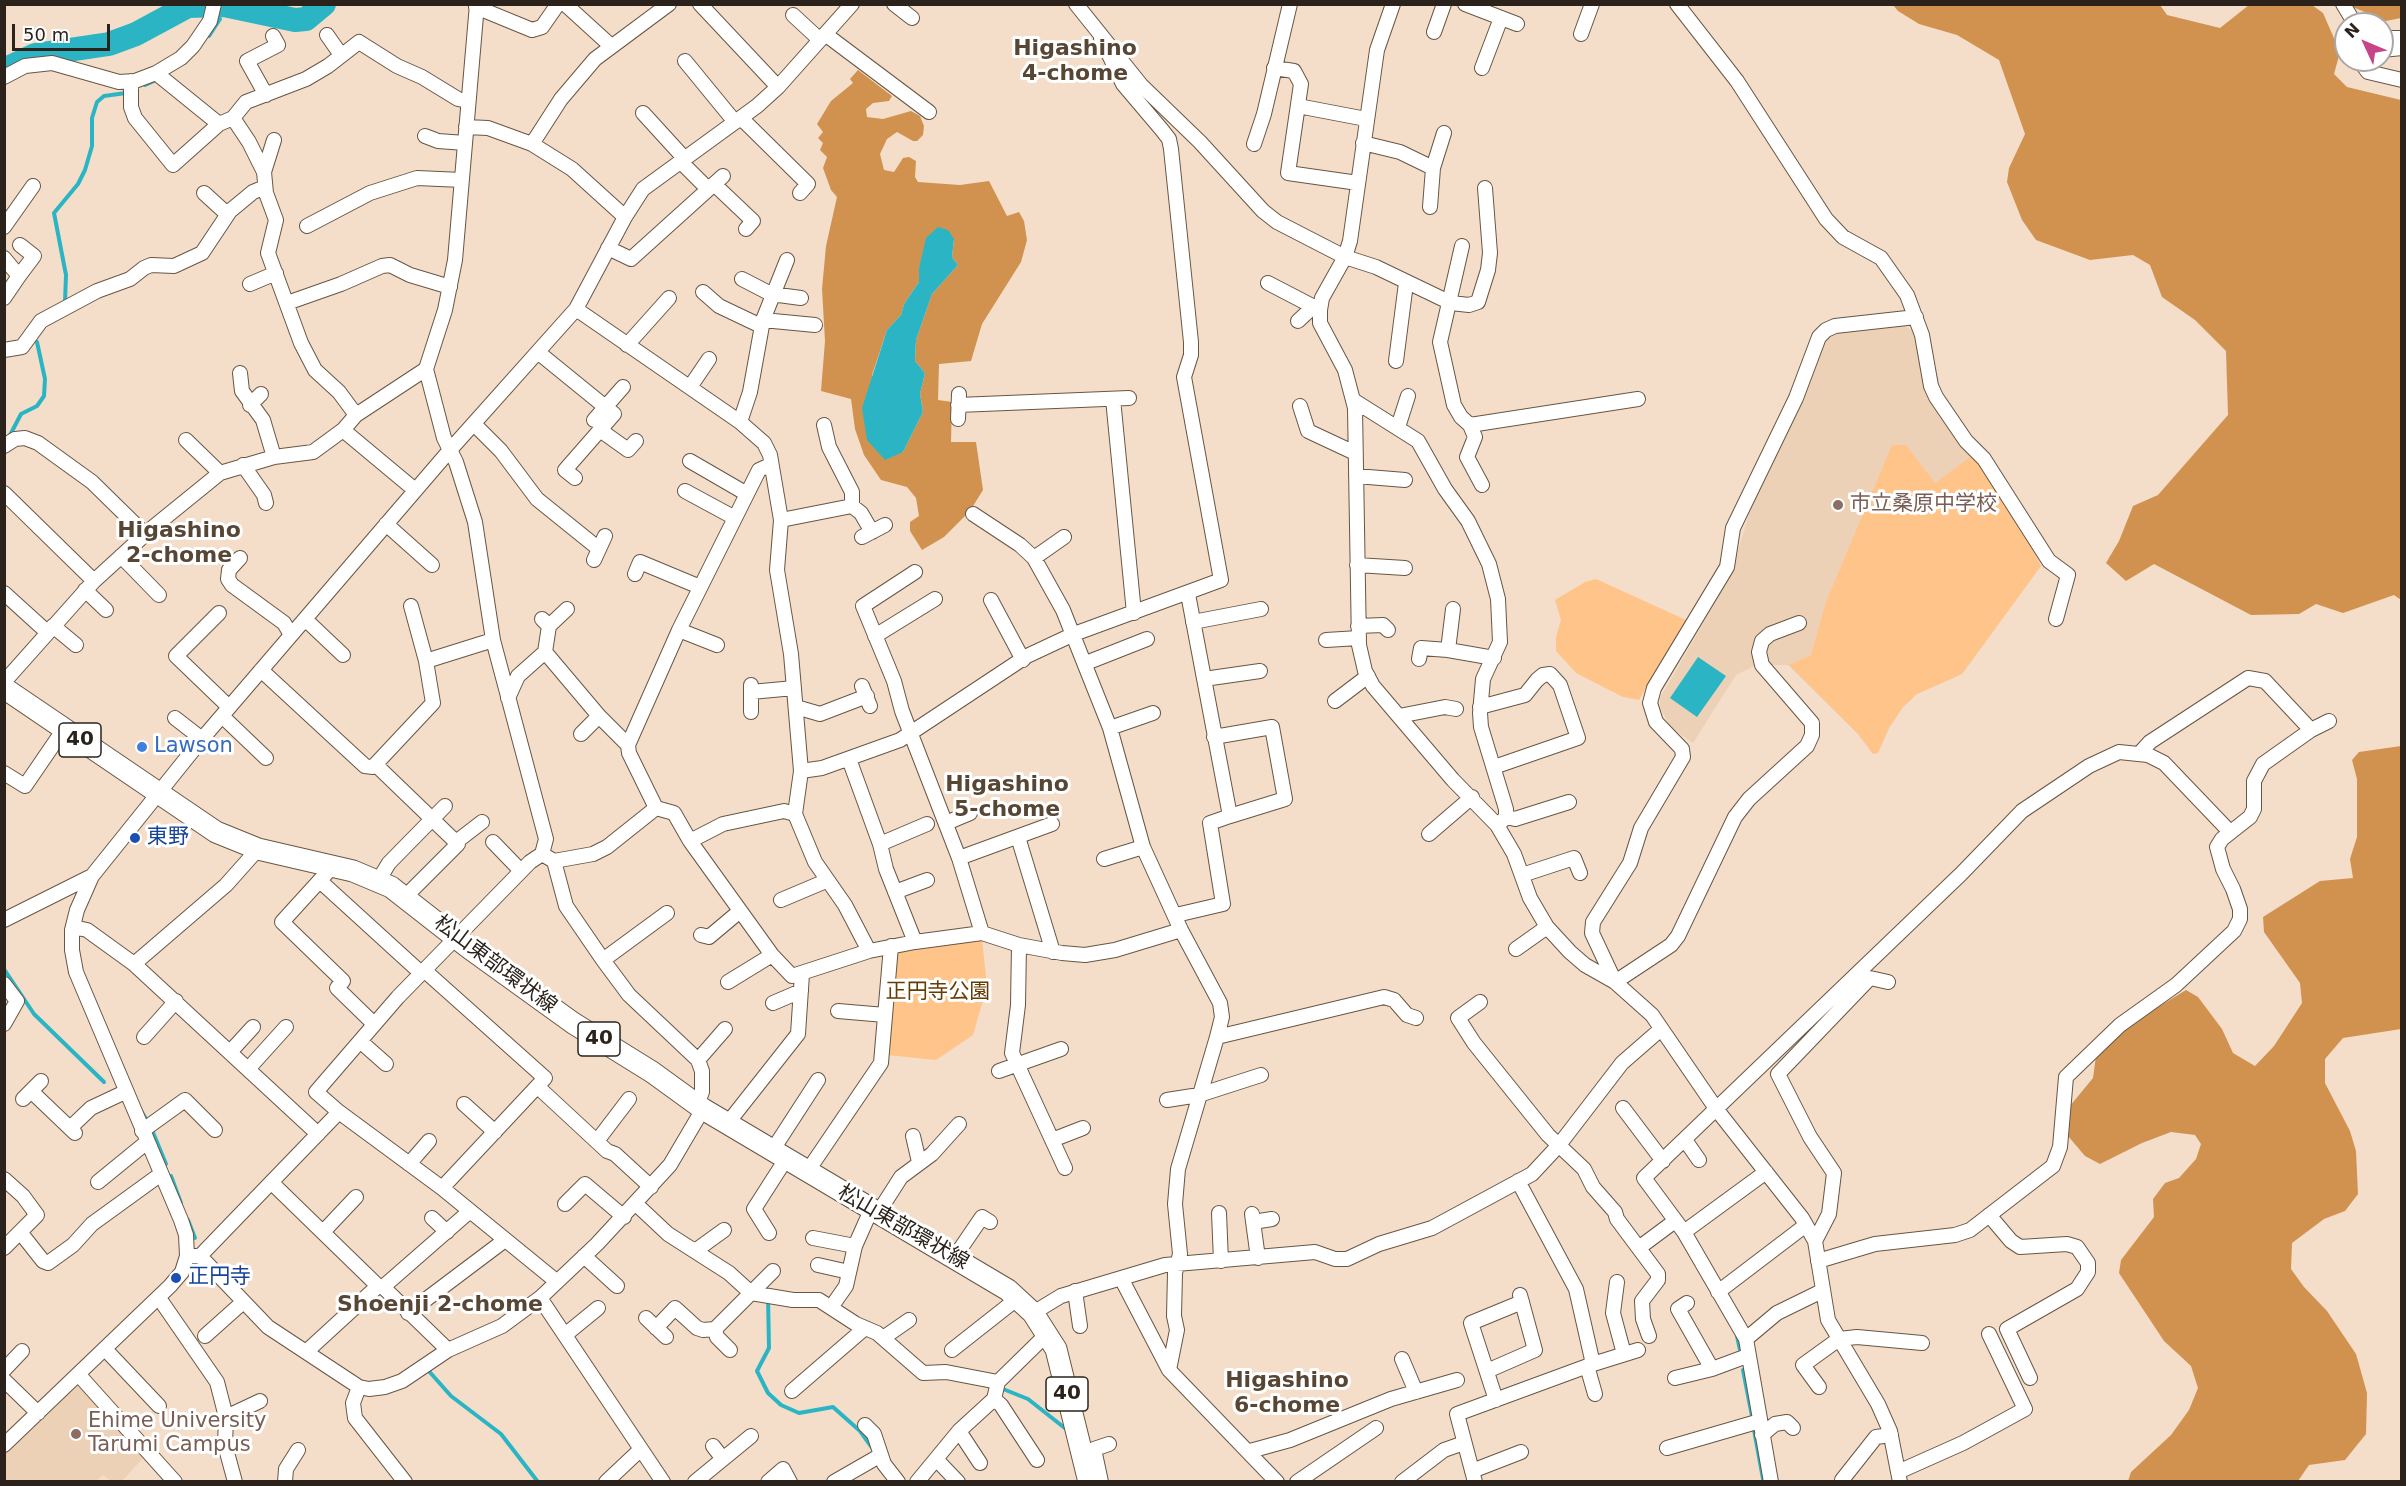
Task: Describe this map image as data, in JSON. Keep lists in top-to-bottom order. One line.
{"streets":{"main road":["40","松山東部環状線"]},"districts":["Higashino 4-chome","Higashino 2-chome","Higashino 5-chome","Shoenji 2-chome","Higashino 6-chome"],"parks":["正円寺公園"],"places":["市立桑原中学校","Lawson","東野","正円寺","Ehime University Tarumi Campus"],"scale_bar":"50 m","north":"top left"}
